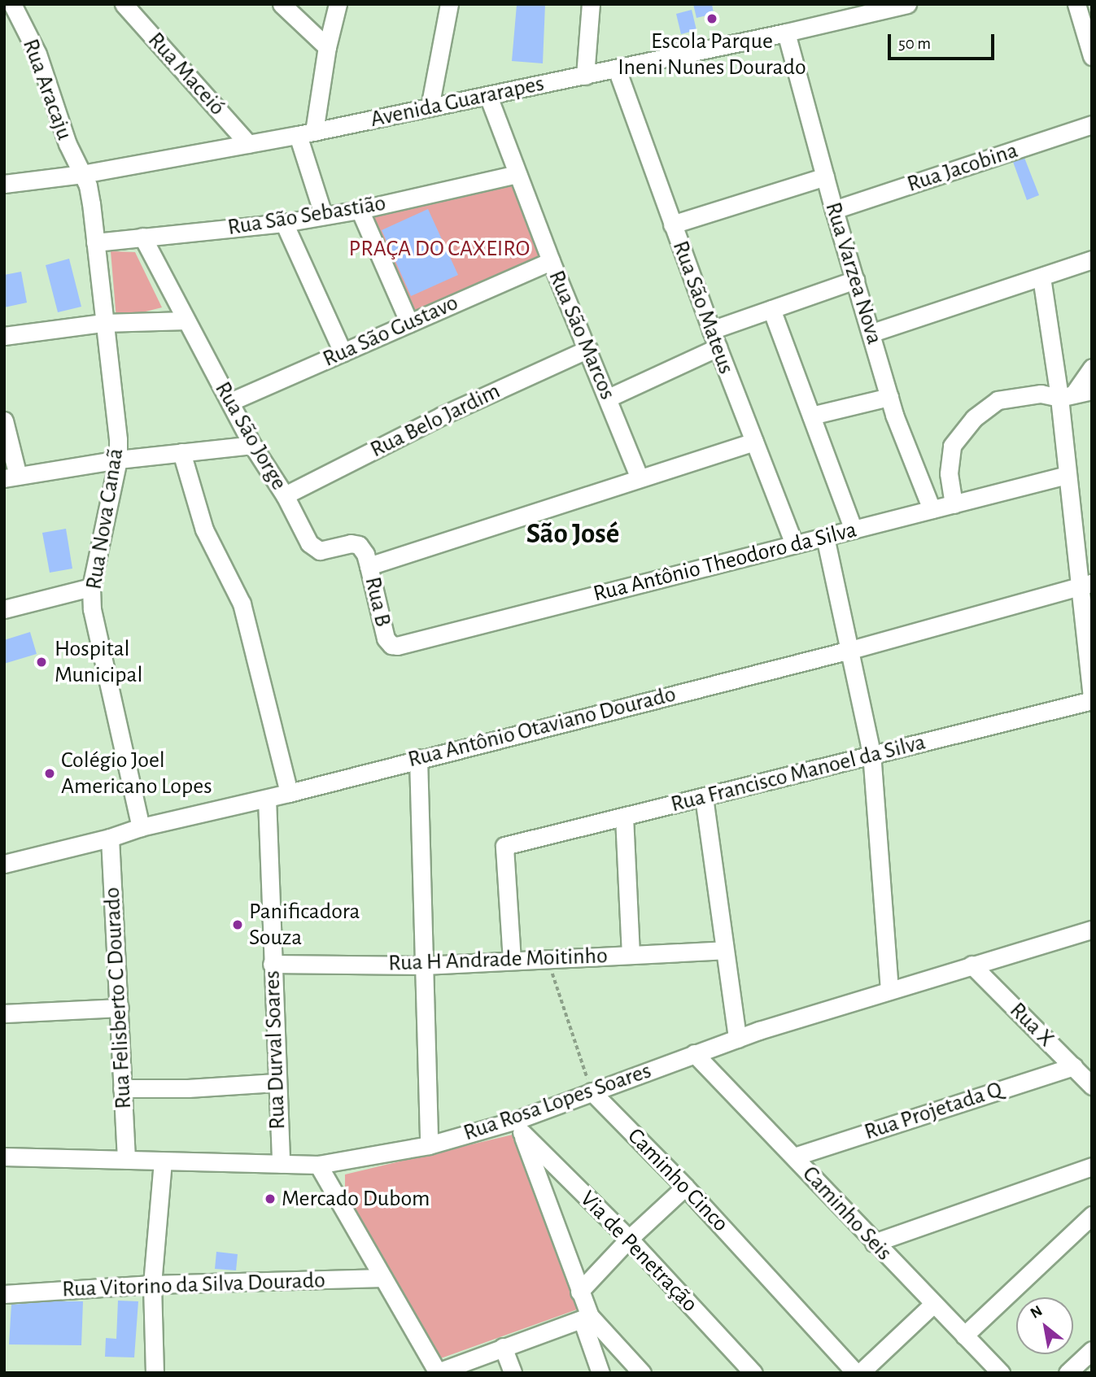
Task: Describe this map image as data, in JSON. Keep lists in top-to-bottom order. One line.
{"streets":{"street":["Rua Maceió","Rua Aracaju","Avenida Guararapes","Rua Jacobina","Rua São Sebastião","Rua Varzea Nova","Rua São Mateus","Rua São Gustavo","Rua São Marcos","Rua Belo Jardim","Rua São Jorge","Rua Nova Canaã","Rua Antônio Theodoro da Silva","Rua B","Rua Antônio Otaviano Dourado","Rua Francisco Manoel da Silva","Rua H Andrade Moitinho","Rua Felisberto C Dourado","Rua X","Rua Durval Soares","Rua Rosa Lopes Soares","Rua Projetada Q","Caminho Cinco","Caminho Seis","Via de Penetração","Rua Vitorino da Silva Dourado"]},"crossings":[["Rua Maceió","Avenida Guararapes"],["Rua Aracaju","Avenida Guararapes"],["Rua Aracaju","Rua Nova Canaã"],["Avenida Guararapes","Rua Varzea Nova"],["Avenida Guararapes","Rua São Mateus"],["Avenida Guararapes","Rua São Marcos"],["Avenida Guararapes","Rua Nova Canaã"],["Rua Jacobina","Rua Varzea Nova"],["Rua São Sebastião","Rua São Marcos"],["Rua São Sebastião","Rua São Jorge"],["Rua São Sebastião","Rua Nova Canaã"],["Rua Varzea Nova","Rua Antônio Theodoro da Silva"],["Rua São Mateus","Rua Antônio Theodoro da Silva"],["Rua São Gustavo","Rua São Marcos"],["Rua São Gustavo","Rua São Jorge"],["Rua São Marcos","Rua Belo Jardim"],["Rua Belo Jardim","Rua São Jorge"],["Rua São Jorge","Rua B"],["Rua Nova Canaã","Rua Antônio Otaviano Dourado"],["Rua Antônio Theodoro da Silva","Rua B"],["Rua Antônio Otaviano Dourado","Rua Felisberto C Dourado"],["Rua Antônio Otaviano Dourado","Rua Durval Soares"],["Rua Francisco Manoel da Silva","Rua H Andrade Moitinho"],["Rua H Andrade Moitinho","Rua Durval Soares"],["Rua Felisberto C Dourado","Rua Rosa Lopes Soares"],["Rua X","Rua Rosa Lopes Soares"],["Rua X","Rua Projetada Q"],["Rua Durval Soares","Rua Rosa Lopes Soares"],["Rua Rosa Lopes Soares","Caminho Cinco"],["Rua Rosa Lopes Soares","Caminho Seis"],["Rua Rosa Lopes Soares","Via de Penetração"],["Rua Projetada Q","Caminho Seis"]],"districts":["São José"],"parks":["PRAÇA DO CAXEIRO"],"places":["Escola Parque Ineni Nunes Dourado","Hospital Municipal","Colégio Joel Americano Lopes","Panificadora Souza","Mercado Dubom"],"scale_bar":"50 m","north":"top left"}
